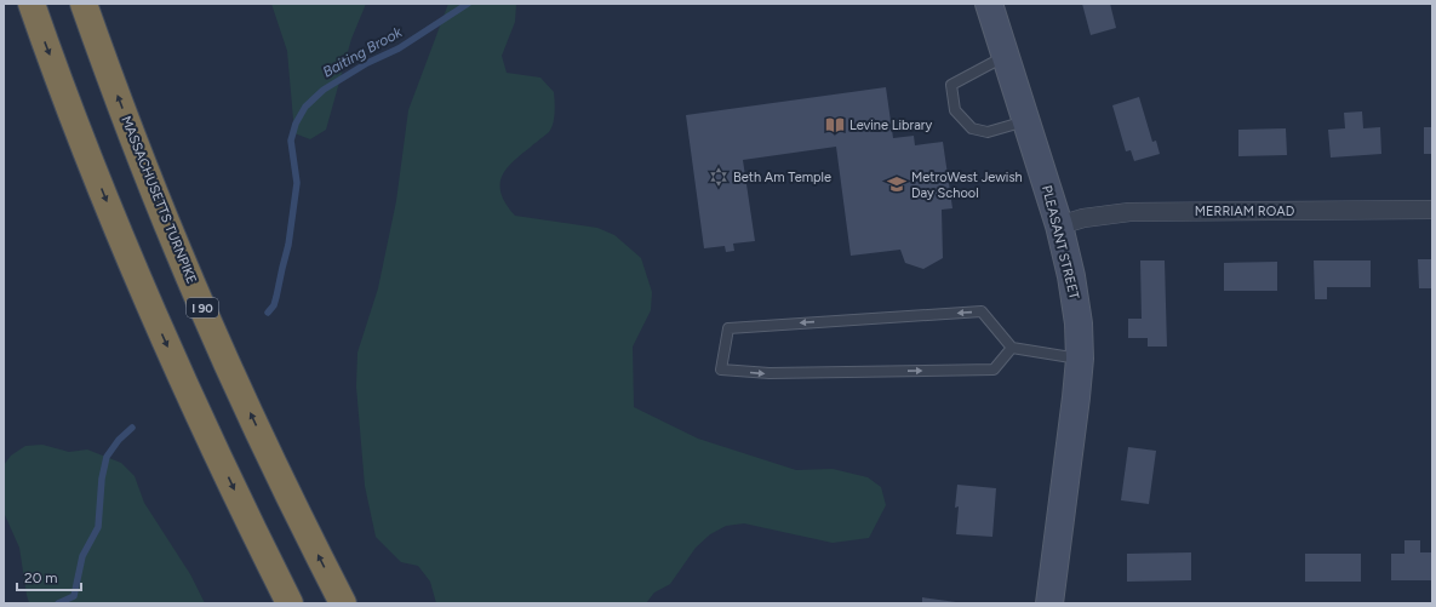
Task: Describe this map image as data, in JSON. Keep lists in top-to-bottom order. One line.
{"streets":{"highway":["MASSACHUSETTS TURNPIKE","I 90"],"main road":["PLEASANT STREET"],"street":["MERRIAM ROAD"]},"crossings":[["MERRIAM ROAD","PLEASANT STREET"]],"water":["Baiting Brook"],"places":{"library":["Levine Library"],"synagogue":["Beth Am Temple"],"school or university":["MetroWest Jewish Day School"]},"scale_bar":"20 m"}
